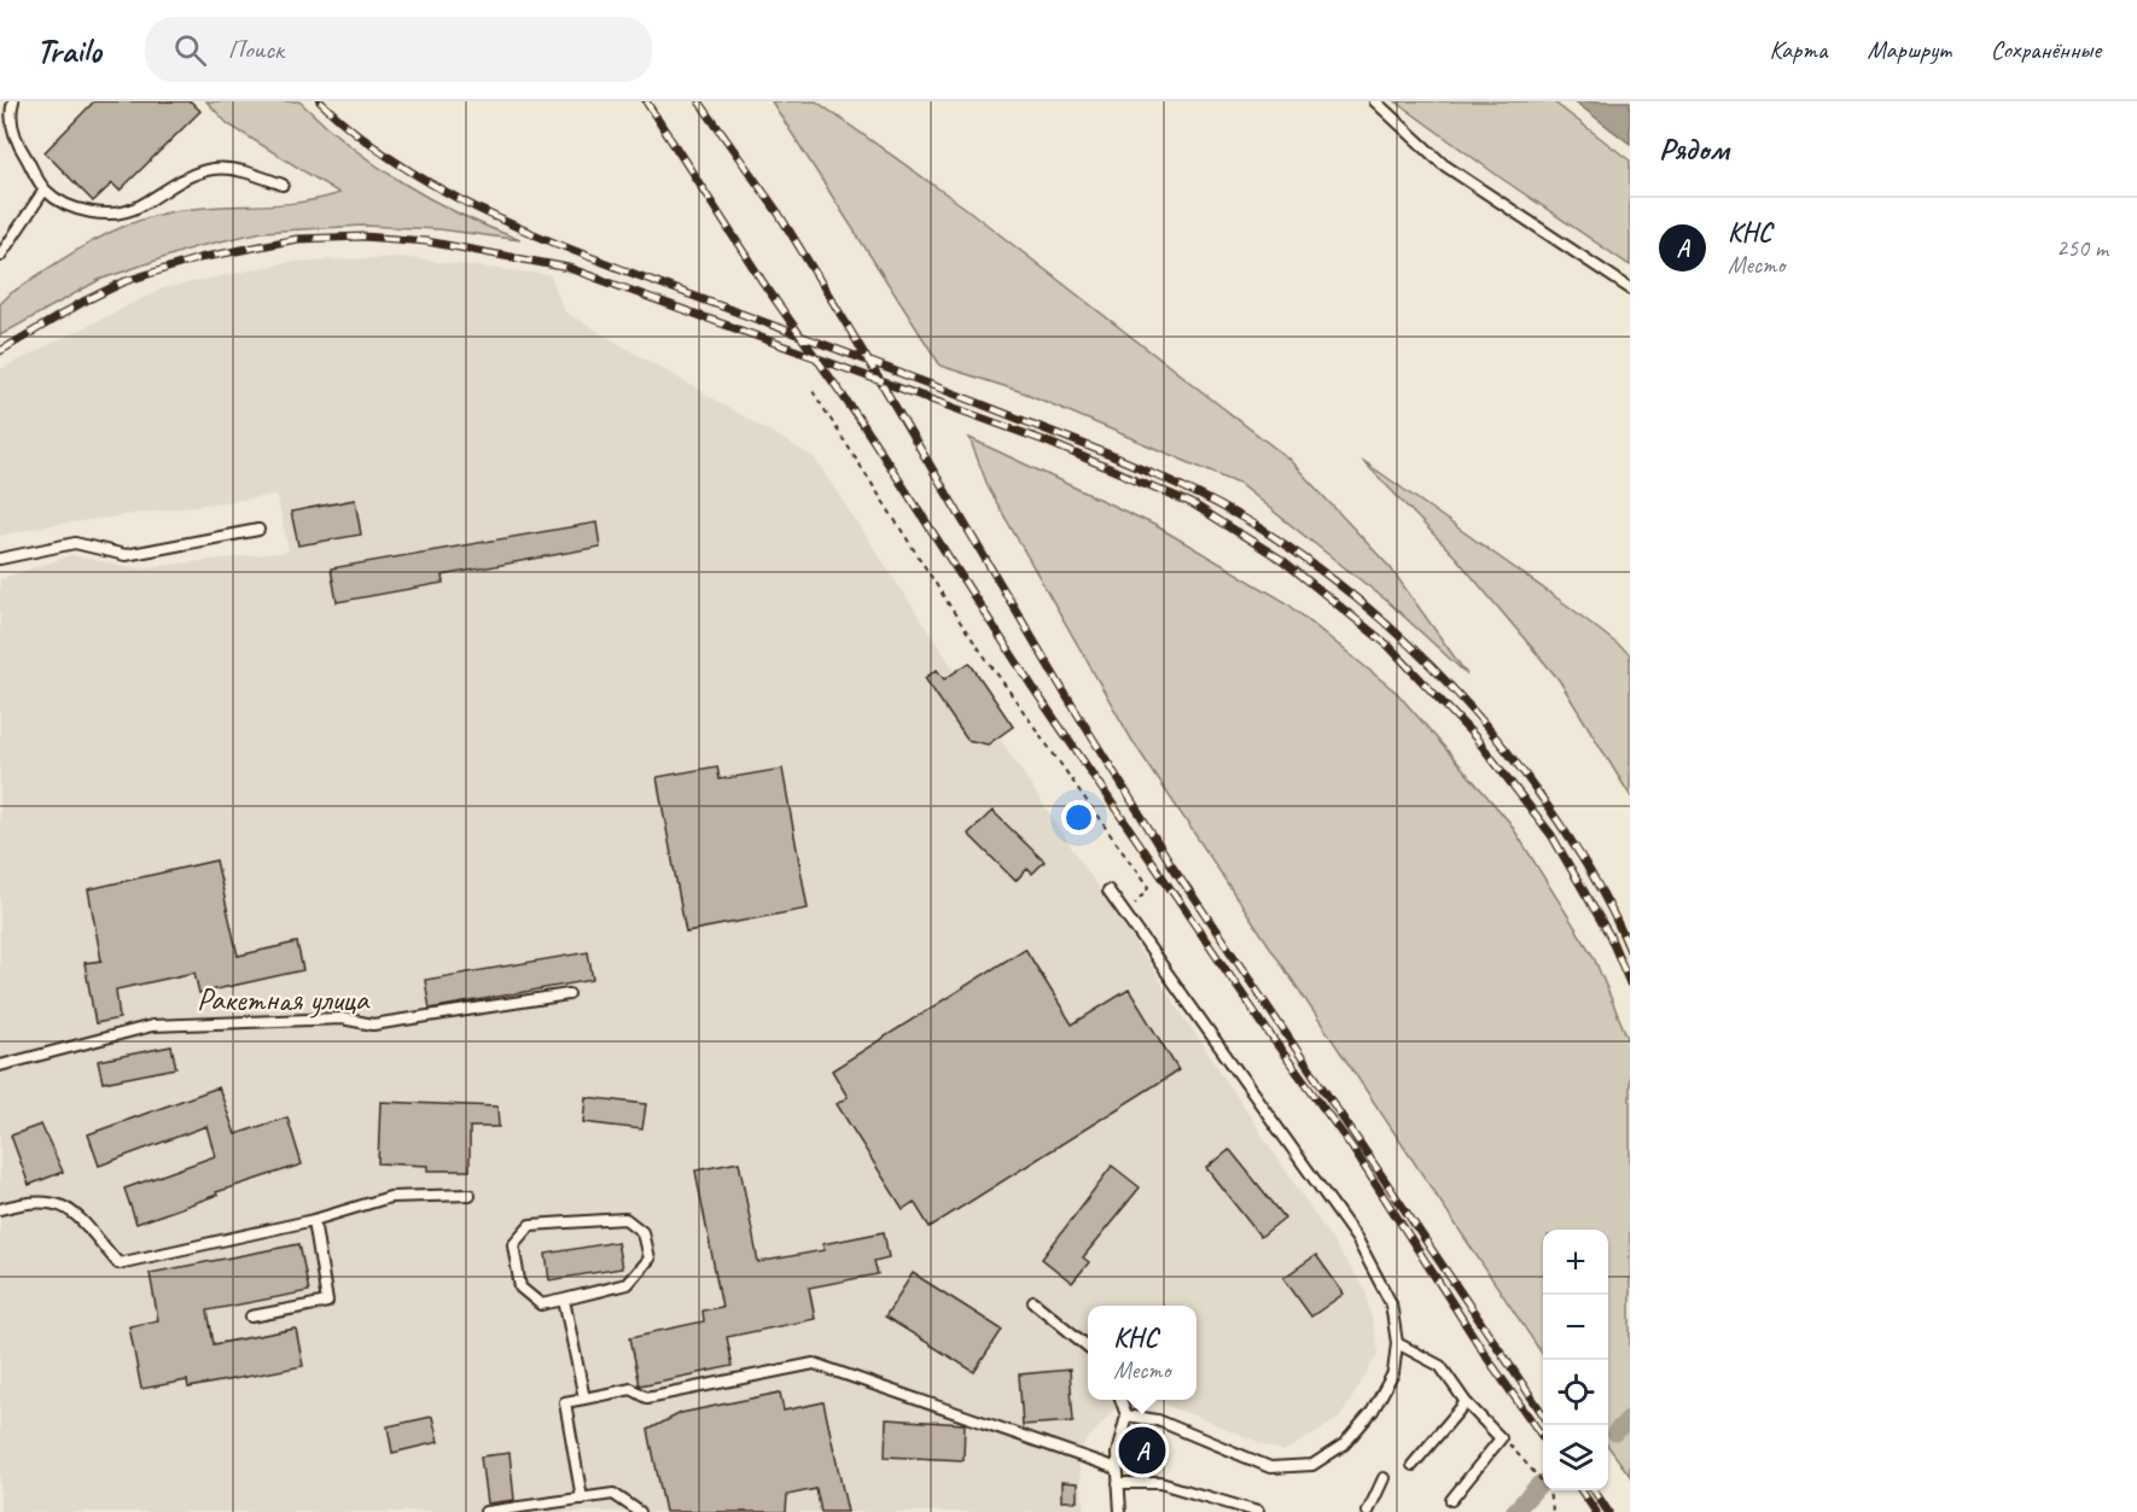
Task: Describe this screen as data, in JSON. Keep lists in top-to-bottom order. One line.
{"streets":{"lane":["Ракетная улица"]},"page":{"header":"Trailo","search":"Поиск","nav":["Карта","Маршрут","Сохранённые"],"heading":"Рядом","list":[{"mark":"A","name":"КНС","note":"Место","value":"250 m"}],"map_buttons":["+","−"],"popup":["КНС","Место"],"pins":"A"}}
